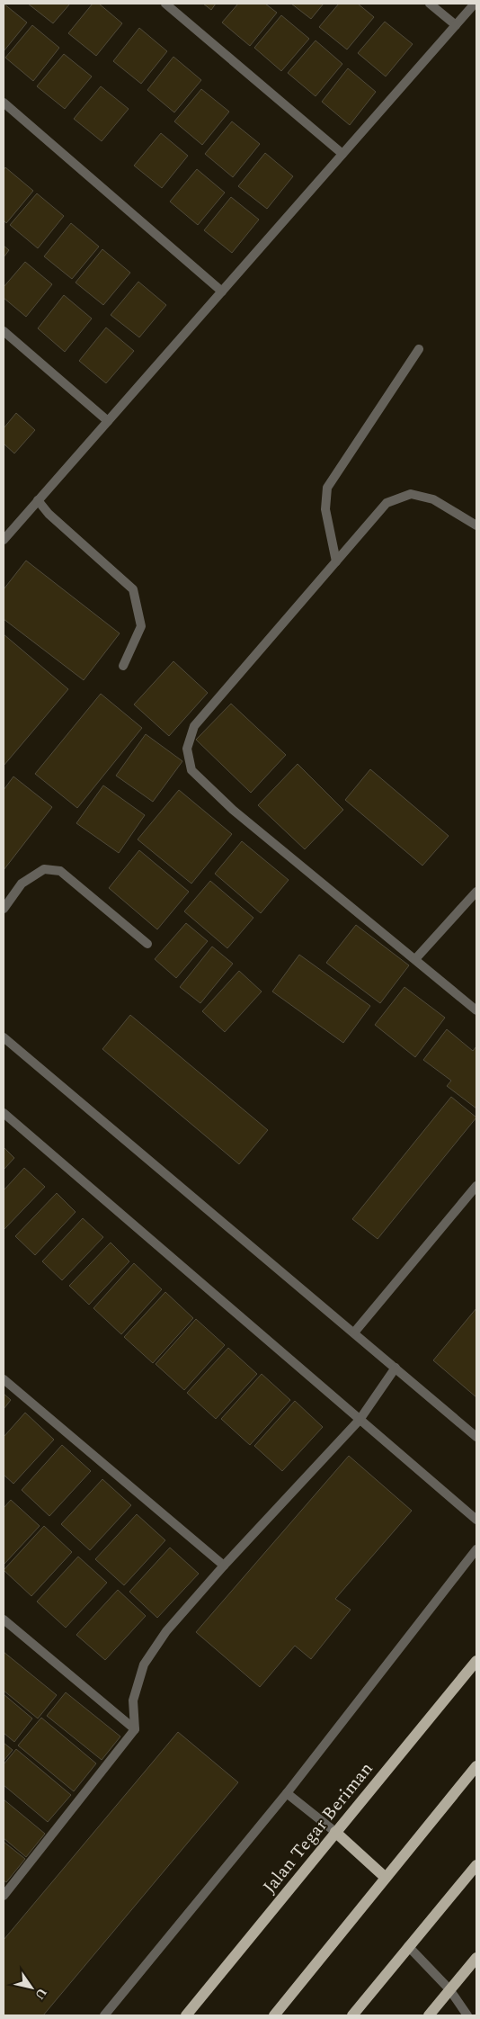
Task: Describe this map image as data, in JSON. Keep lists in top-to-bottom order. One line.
{"streets":{"main road":["Jalan Tegar Beriman"]},"north":"bottom right"}
